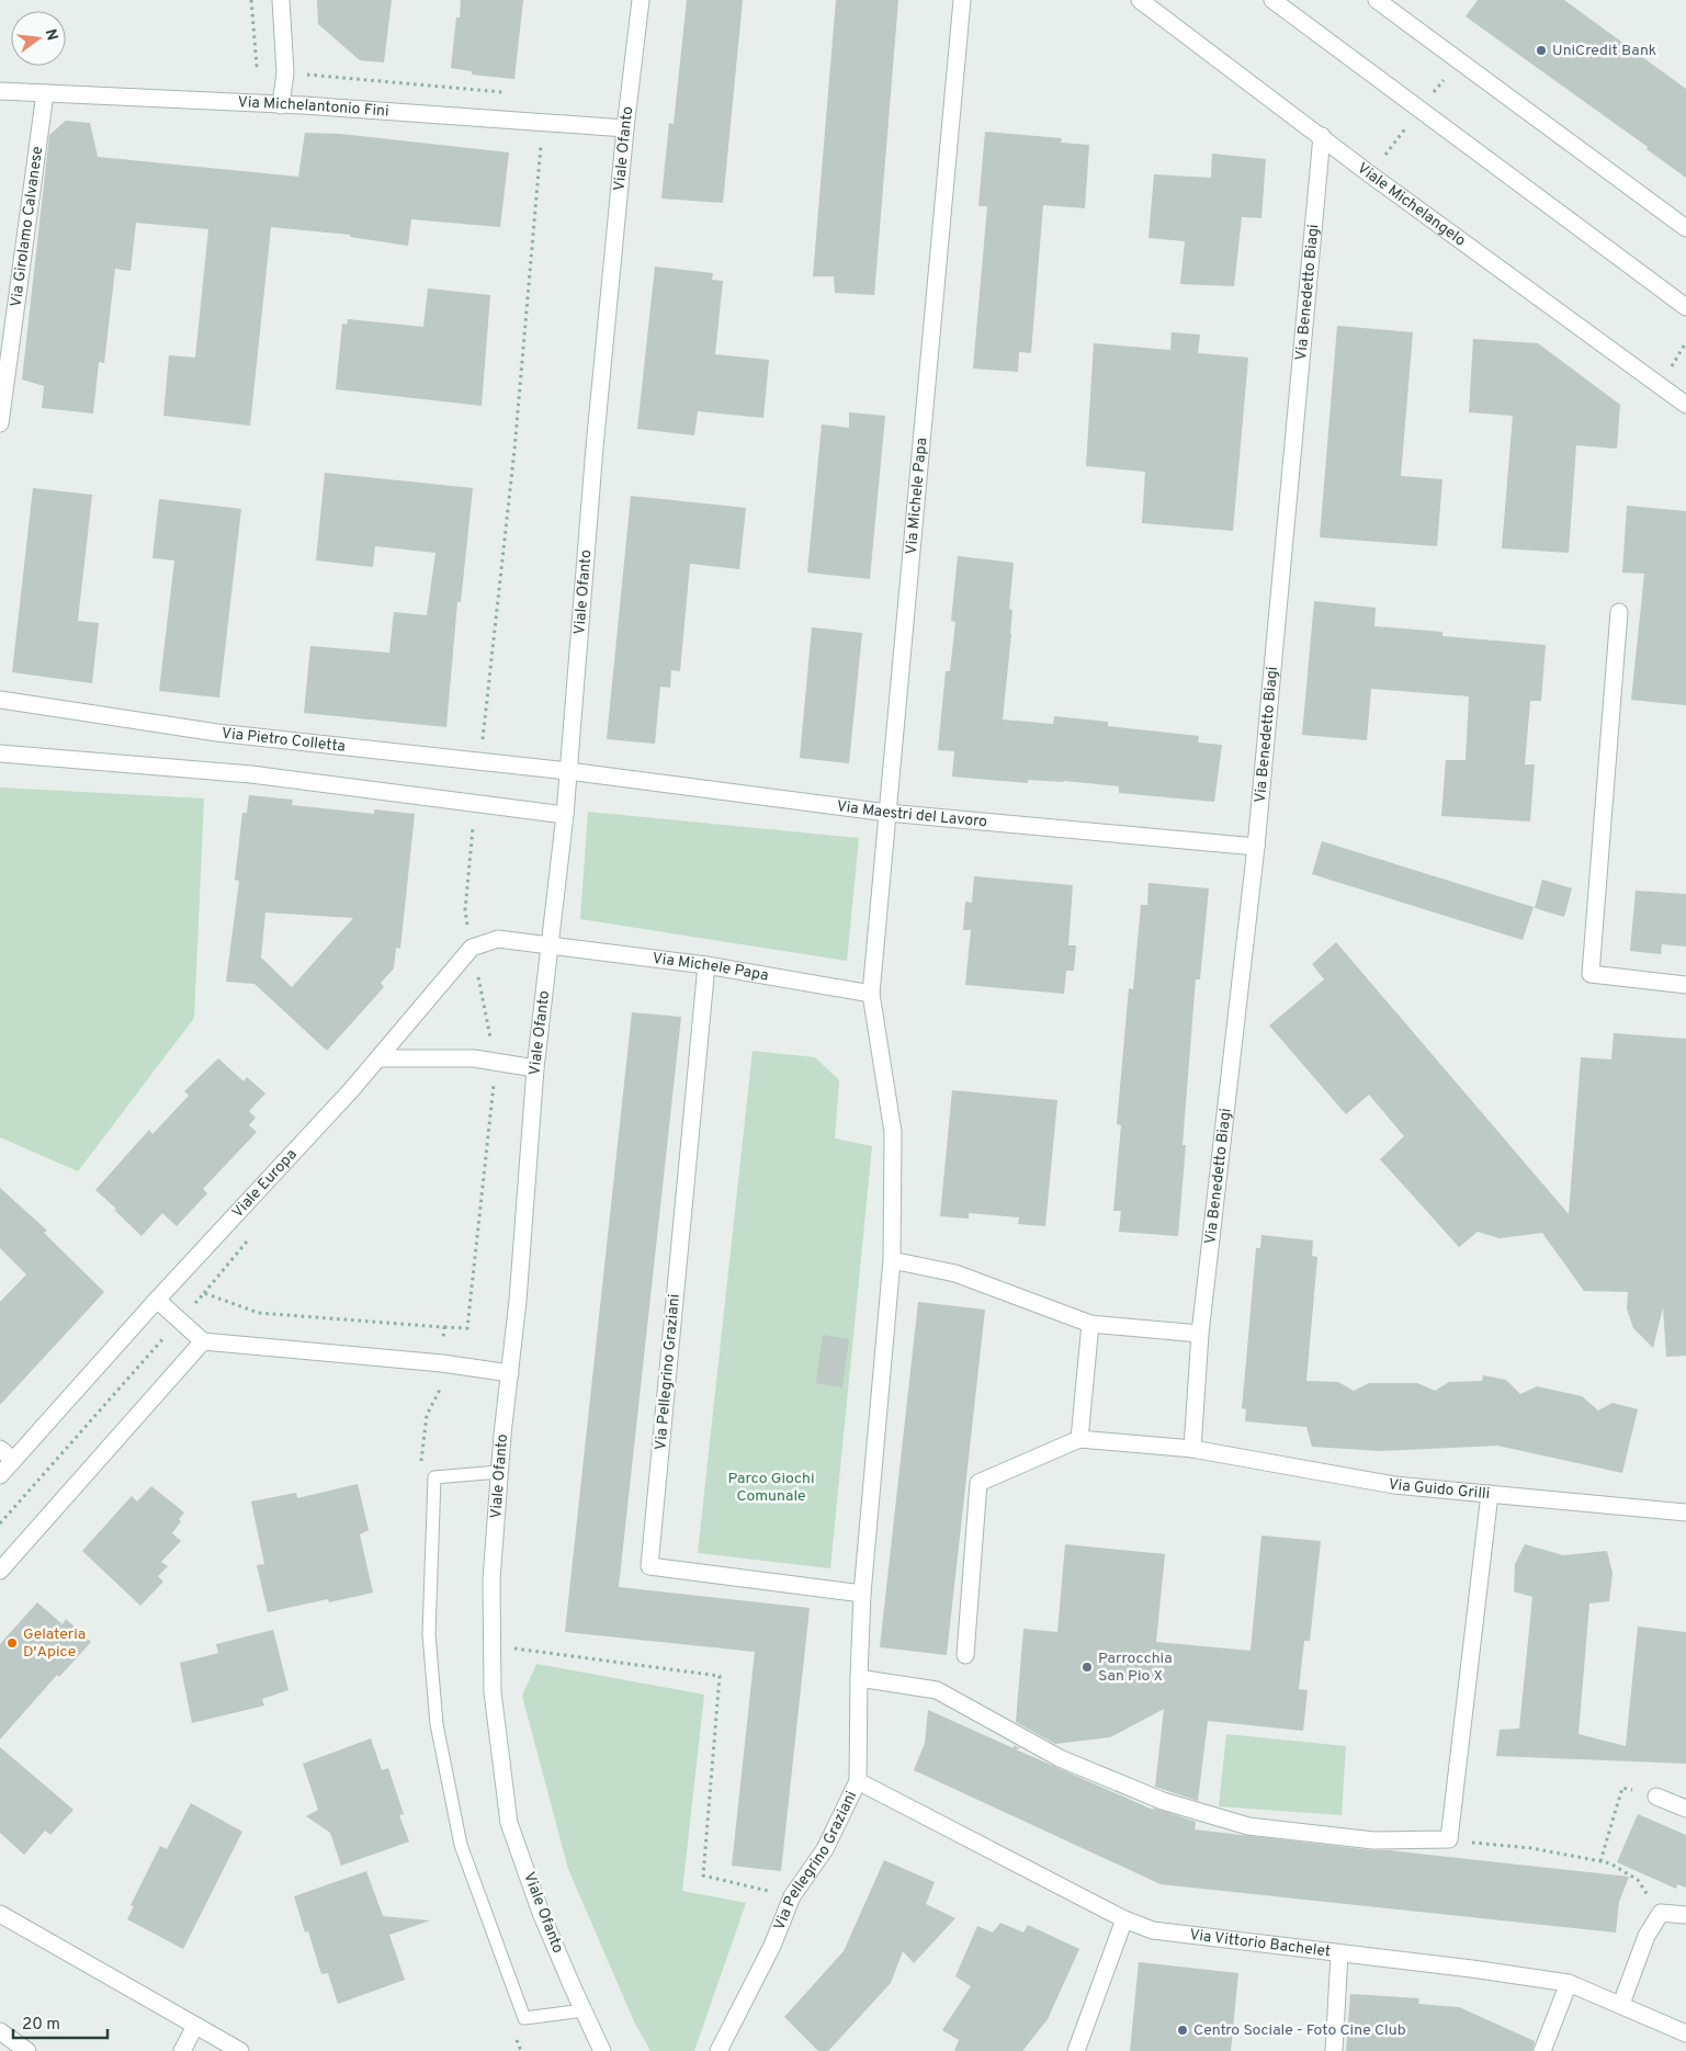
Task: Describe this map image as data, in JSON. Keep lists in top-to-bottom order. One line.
{"streets":{"street":["Via Michelantonio Fini","Viale Ofanto","Viale Michelangelo","Via Girolamo Calvanese","Via Benedetto Biagi","Via Michele Papa","Via Pietro Colletta","Via Maestri del Lavoro","Viale Europa","Via Pellegrino Graziani","Via Guido Grilli","Via Vittorio Bachelet"]},"crossings":[["Via Michelantonio Fini","Viale Ofanto"],["Via Michelantonio Fini","Via Girolamo Calvanese"],["Viale Ofanto","Via Michele Papa"],["Viale Ofanto","Via Pietro Colletta"],["Viale Ofanto","Via Maestri del Lavoro"],["Viale Michelangelo","Via Benedetto Biagi"],["Via Benedetto Biagi","Via Maestri del Lavoro"],["Via Benedetto Biagi","Via Guido Grilli"],["Via Michele Papa","Via Maestri del Lavoro"],["Via Michele Papa","Via Pellegrino Graziani"],["Via Pietro Colletta","Via Maestri del Lavoro"],["Via Pellegrino Graziani","Via Vittorio Bachelet"]],"parks":["Parco Giochi Comunale"],"places":["UniCredit Bank","Gelateria D'Apice","Parrocchia San Pio X","Centro Sociale - Foto Cine Club"],"scale_bar":"20 m","north":"right"}
